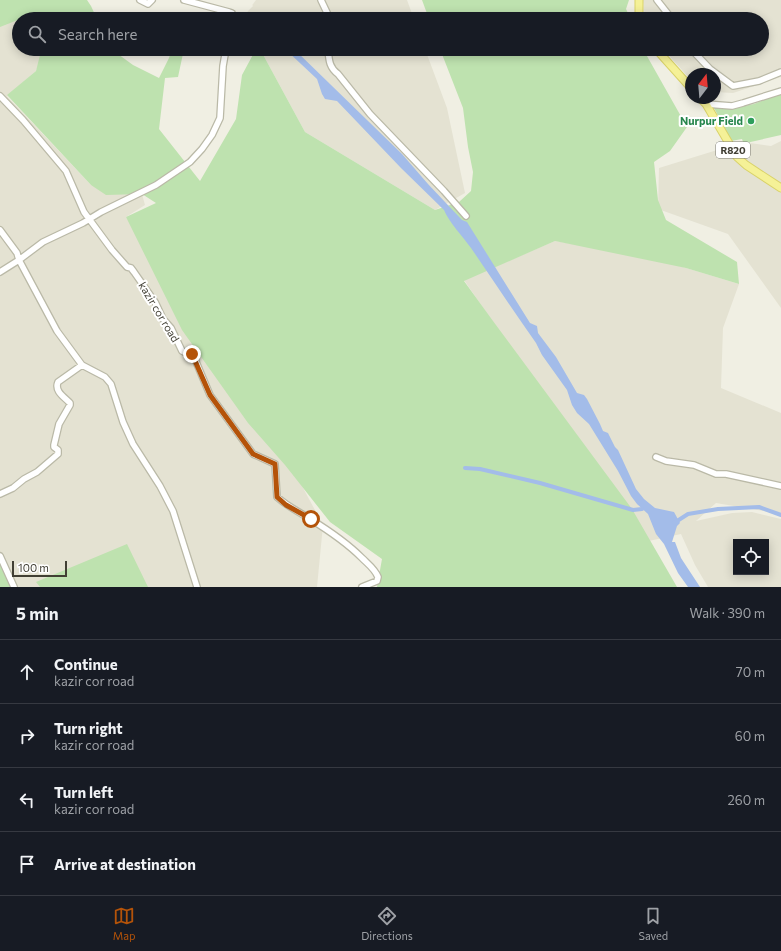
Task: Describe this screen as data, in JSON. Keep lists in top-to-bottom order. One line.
{"streets":{"main road":["R820"],"street":["kazir cor road"]},"places":["Nurpur Field"],"scale_bar":"100 m","north":"top","page":{"search":"Search here","scale":"100 m","heading":["5 min","Walk · 390 m"],"list":[["Continue","kazir cor road","70 m"],["Turn right","kazir cor road","60 m"],["Turn left","kazir cor road","260 m"],"Arrive at destination"],"nav":["Map","Directions","Saved"]}}
